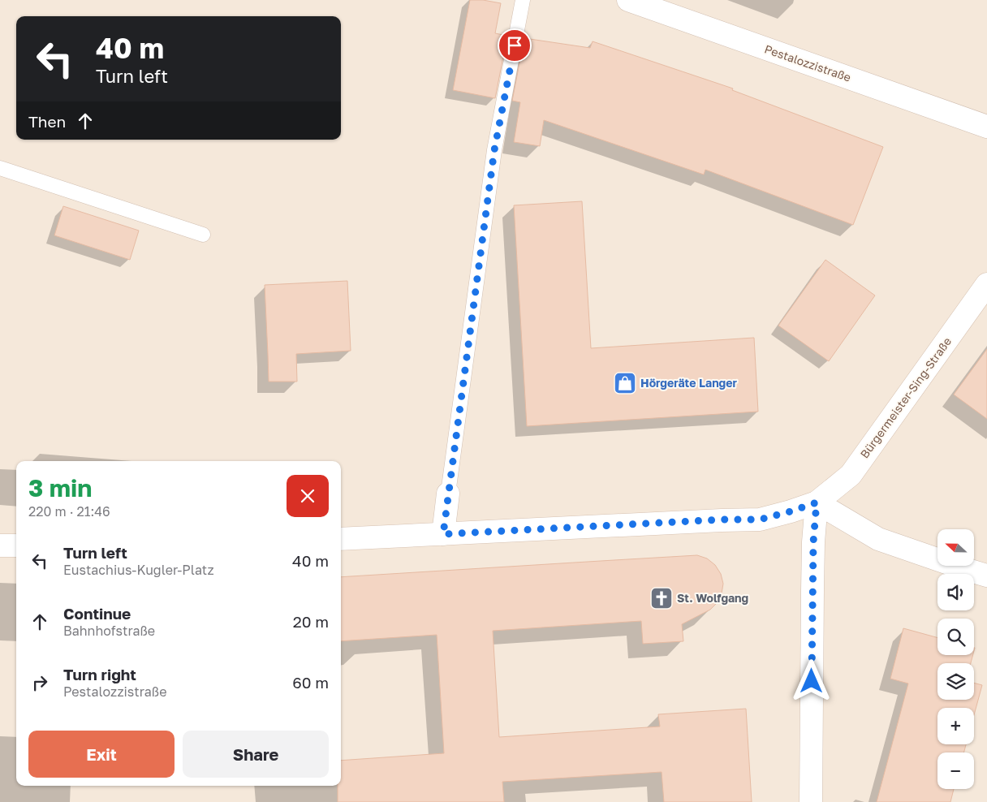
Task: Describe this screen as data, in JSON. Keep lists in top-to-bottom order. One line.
{"streets":{"street":["Pestalozzistraße","Bürgermeister-Sing-Straße"]},"places":{"shop":["Hörgeräte Langer"],"church":["St. Wolfgang"]},"north":"left","page":{"turn":["40 m","Turn left"],"then":"Then","heading":["3 min","220 m · 21:46"],"map_buttons":["+","−"],"list":[{"name":"Turn left","note":"Eustachius-Kugler-Platz","value":"40 m"},{"name":"Continue","note":"Bahnhofstraße","value":"20 m"},{"name":"Turn right","note":"Pestalozzistraße","value":"60 m"}],"buttons":["Exit","Share"]}}
